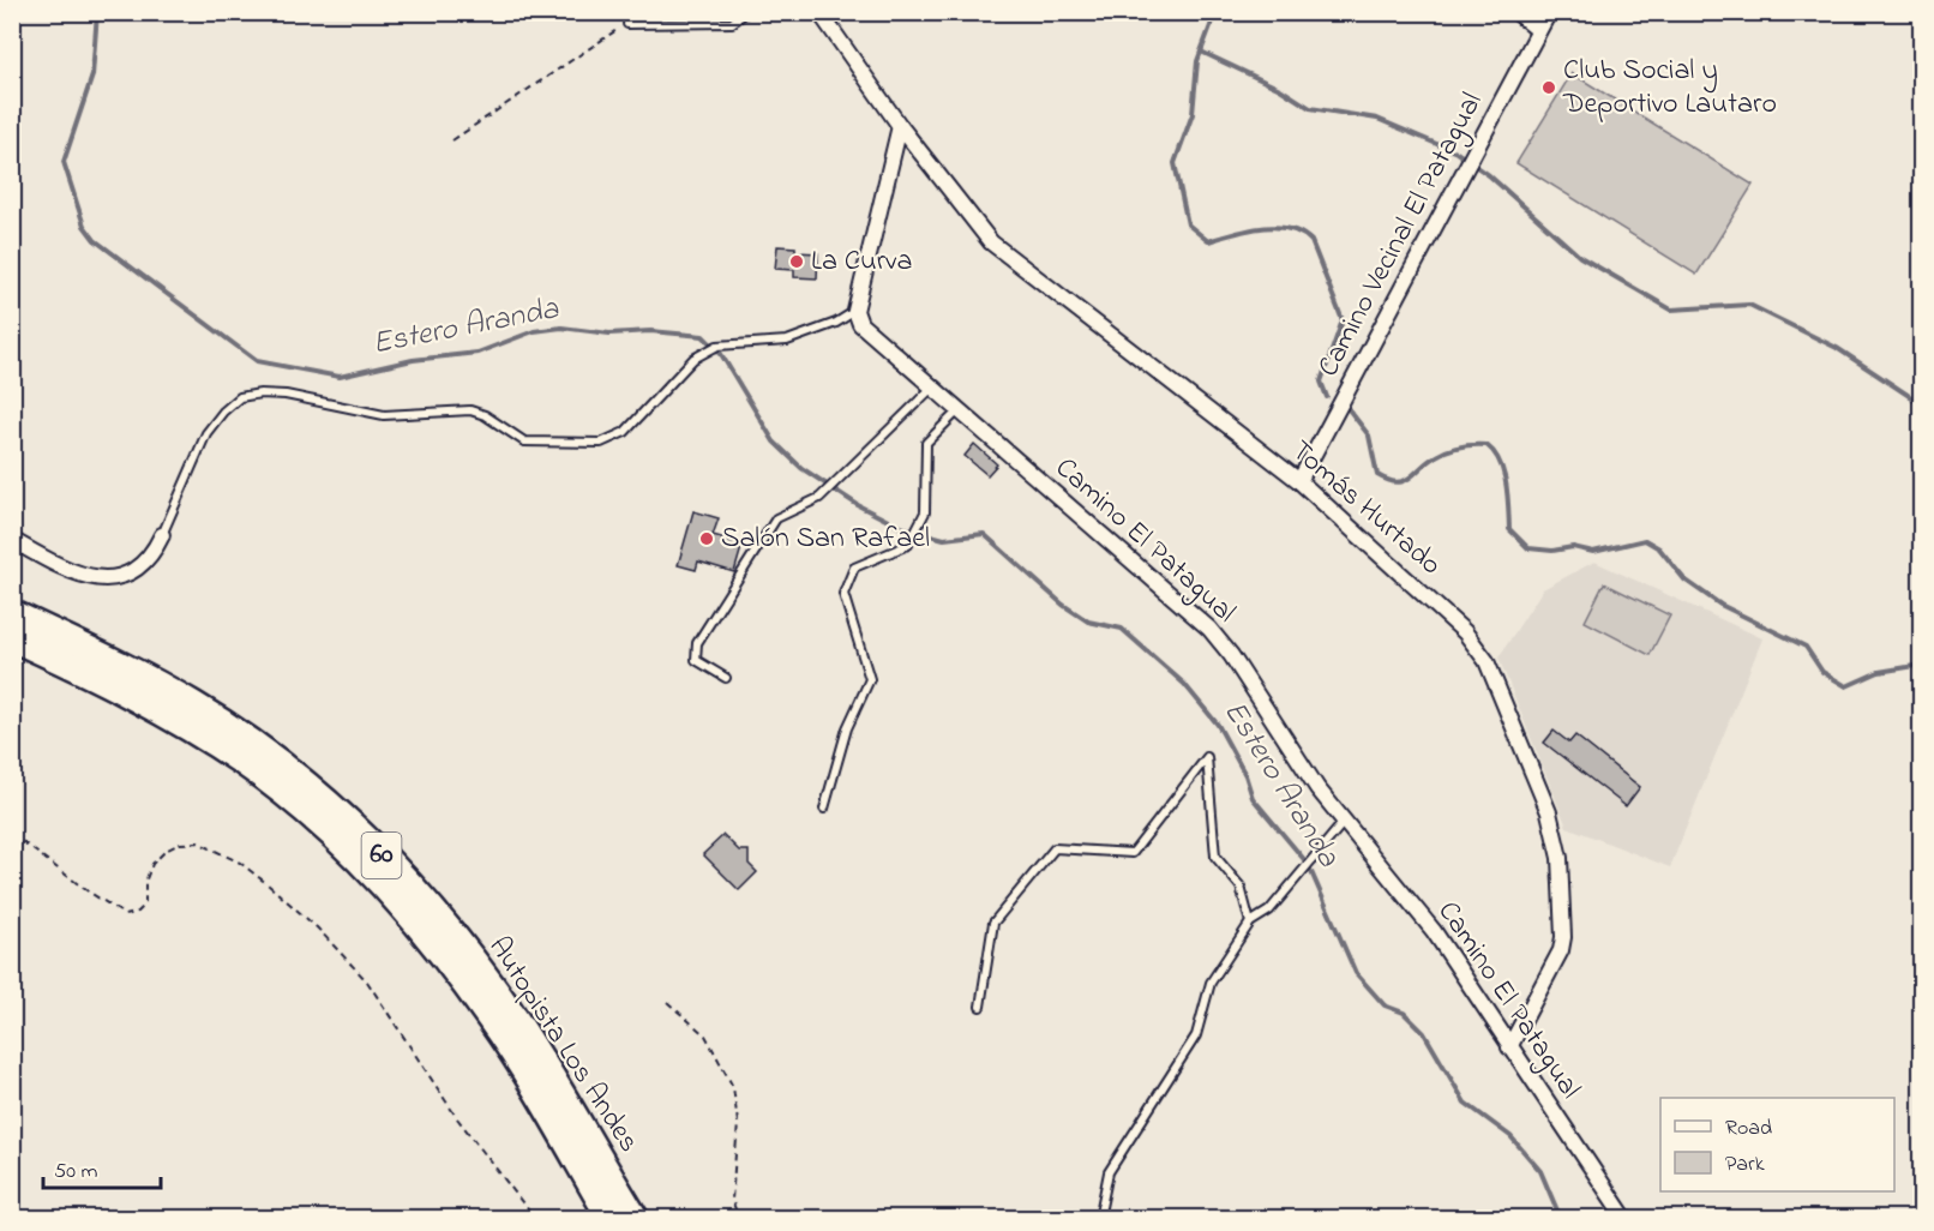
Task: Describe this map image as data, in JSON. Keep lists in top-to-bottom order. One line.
{"streets":{"highway":["60","Autopista Los Andes"],"street":["Camino Vecinal El Patagual","Tomás Hurtado","Camino El Patagual"]},"crossings":[["Camino Vecinal El Patagual","Tomás Hurtado"],["Tomás Hurtado","Camino El Patagual"]],"water":["Estero Aranda"],"places":["Club Social y Deportivo Lautaro","La Curva","Salón San Rafael"],"legend":["Road","Park"],"scale_bar":"50 m"}
